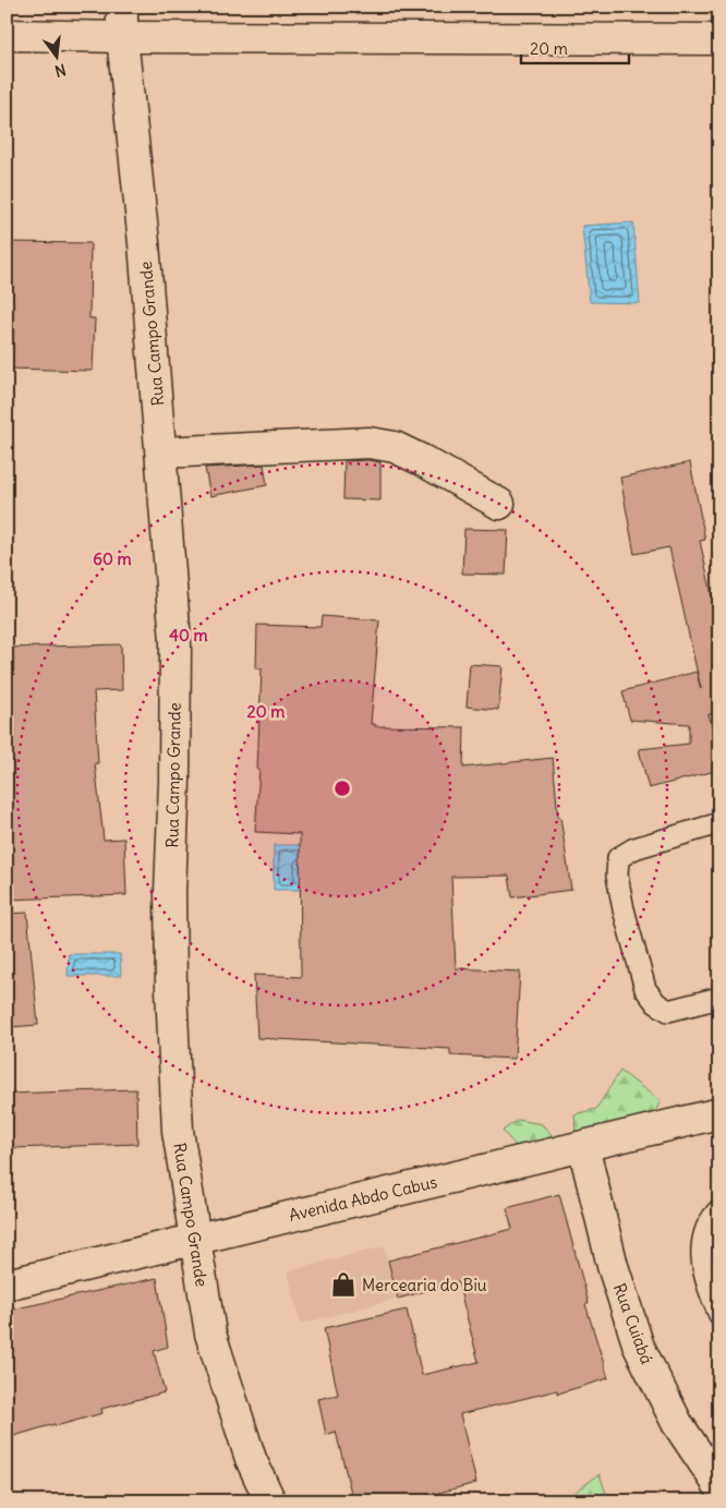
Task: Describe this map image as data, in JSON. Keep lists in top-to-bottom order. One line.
{"streets":{"street":["Rua Campo Grande","Avenida Abdo Cabus","Rua Cuiabá"]},"crossings":[["Rua Campo Grande","Avenida Abdo Cabus"],["Avenida Abdo Cabus","Rua Cuiabá"]],"places":{"shop":["Mercearia do Biu"]},"scale_bar":"20 m","north":"bottom","rings":["60 m","40 m","20 m"]}
